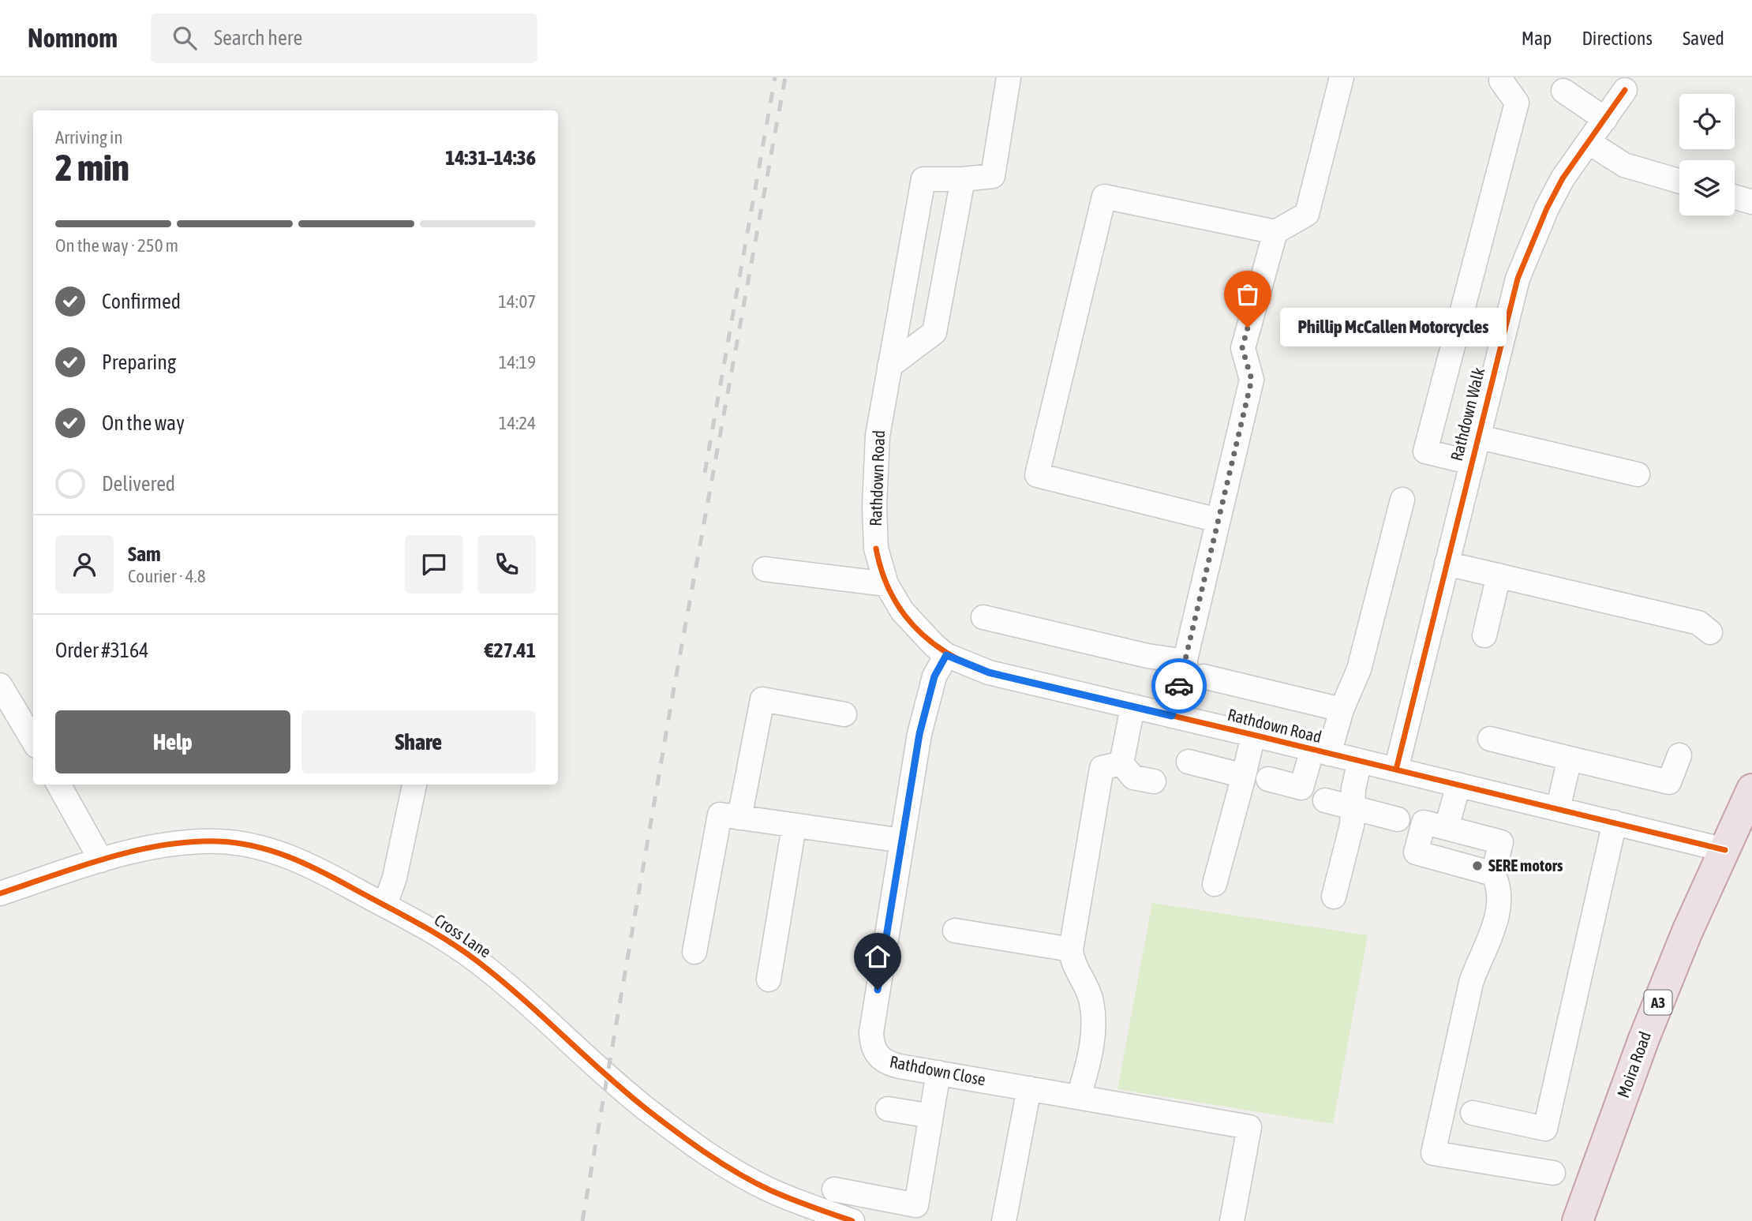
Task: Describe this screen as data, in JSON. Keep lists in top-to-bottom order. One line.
{"streets":{"highway":["A3","Moira Road"],"street":["Rathdown Walk","Rathdown Road","Cross Lane","Rathdown Close"]},"crossings":[["Rathdown Walk","Rathdown Road"],["Rathdown Road","Moira Road"],["Rathdown Road","Rathdown Close"]],"places":["Phillip McCallen Motorcycles","SERE motors"],"page":{"header":"Nomnom","search":"Search here","nav":["Map","Directions","Saved"],"heading":["2 min","Arriving in","14:31–14:36"],"panel":["Sam","Courier · 4.8","Order #3164","€27.41"],"bar":"On the way · 250 m","list":[["Confirmed","14:07"],["Preparing","14:19"],["On the way","14:24"],"Delivered"],"bubble":"Phillip McCallen Motorcycles","buttons":["Help","Share"]}}
